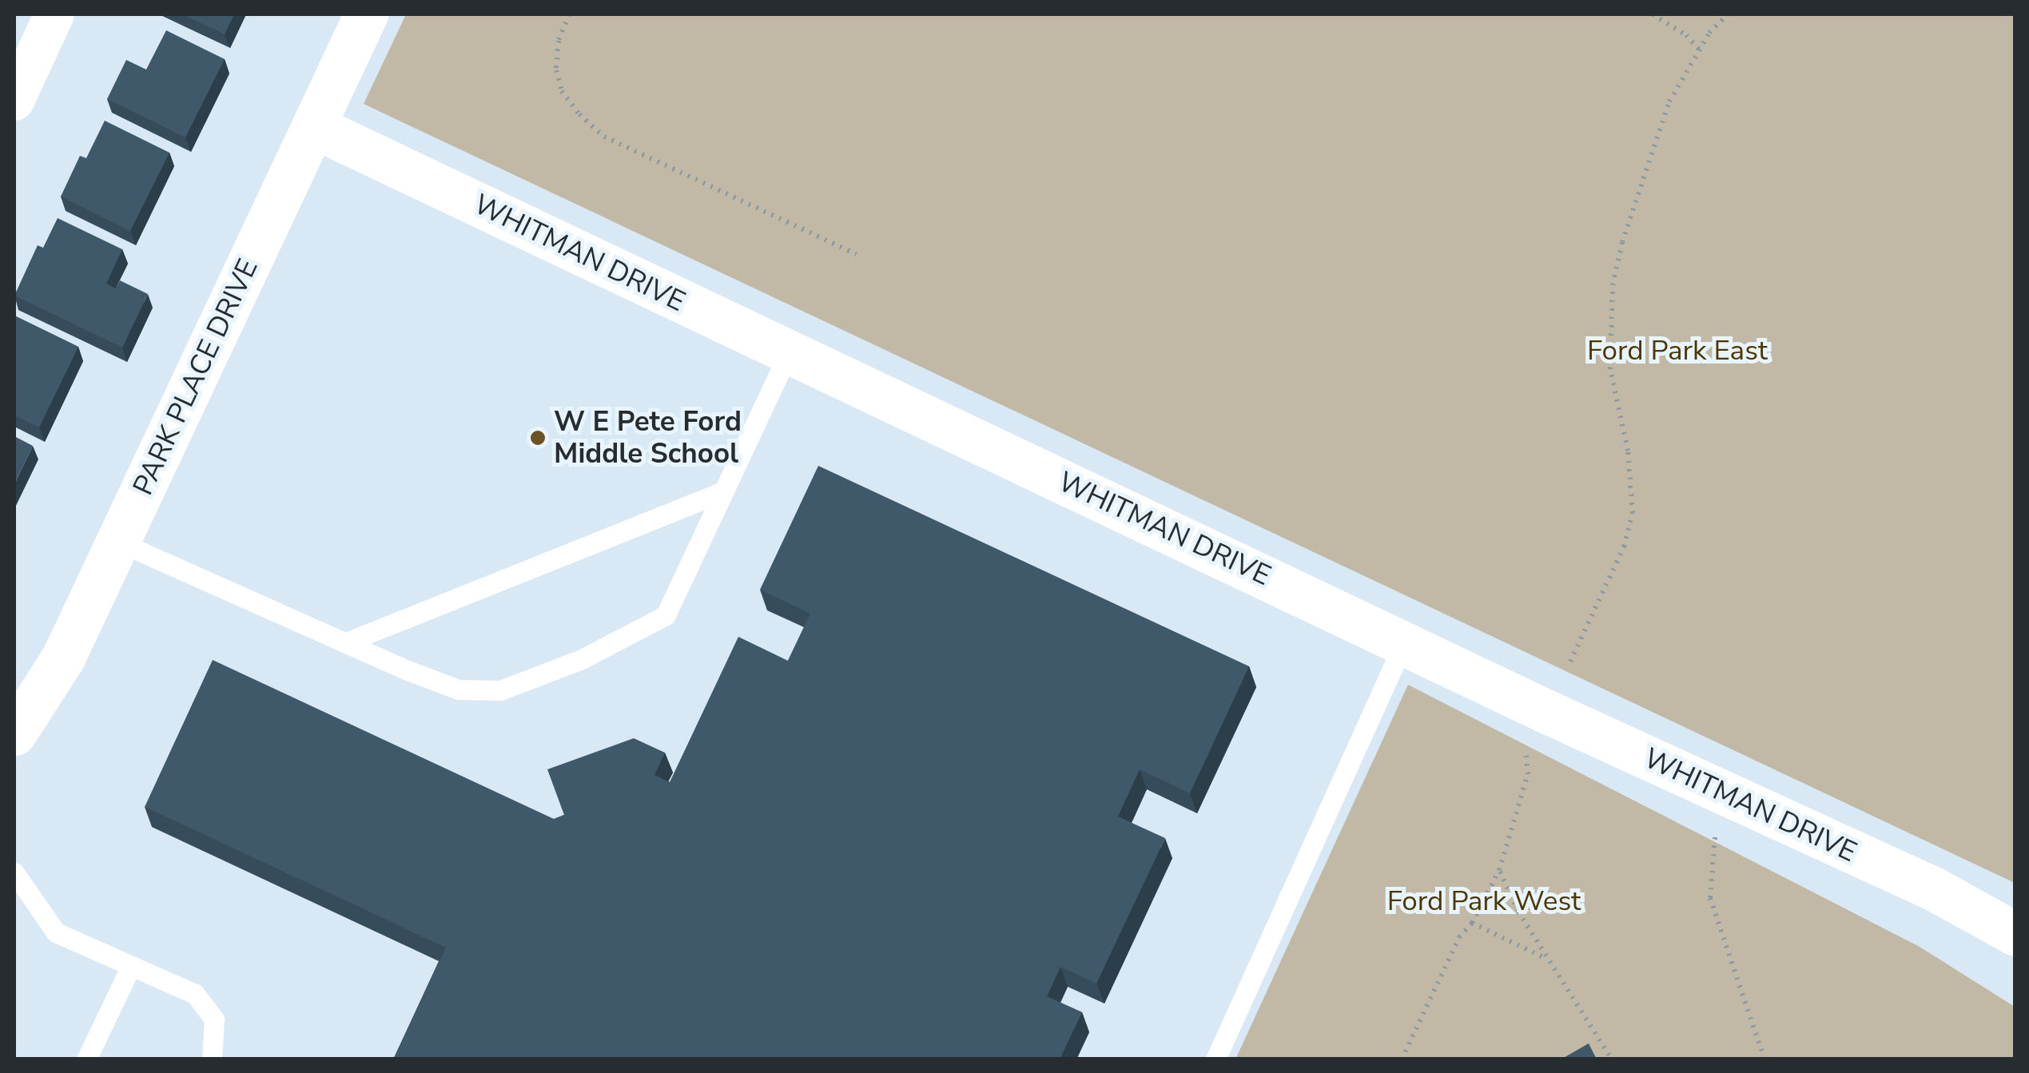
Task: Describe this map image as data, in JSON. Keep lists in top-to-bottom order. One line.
{"streets":{"street":["WHITMAN DRIVE","PARK PLACE DRIVE"]},"crossings":[["WHITMAN DRIVE","PARK PLACE DRIVE"]],"parks":["Ford Park East","Ford Park West"],"places":["W E Pete Ford Middle School"]}
